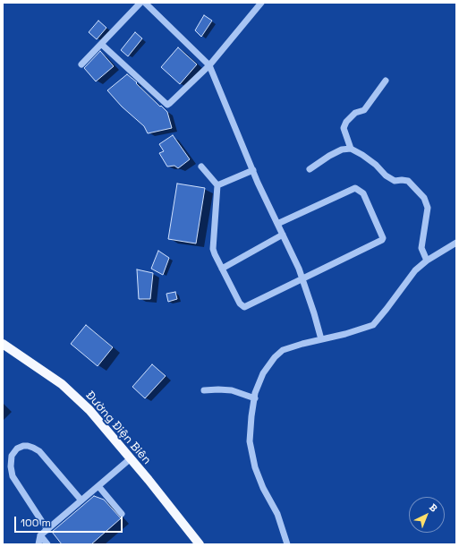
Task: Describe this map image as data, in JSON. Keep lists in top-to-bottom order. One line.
{"streets":{"main road":["Đường Điện Biên"]},"scale_bar":"100 m","north":"top right"}
